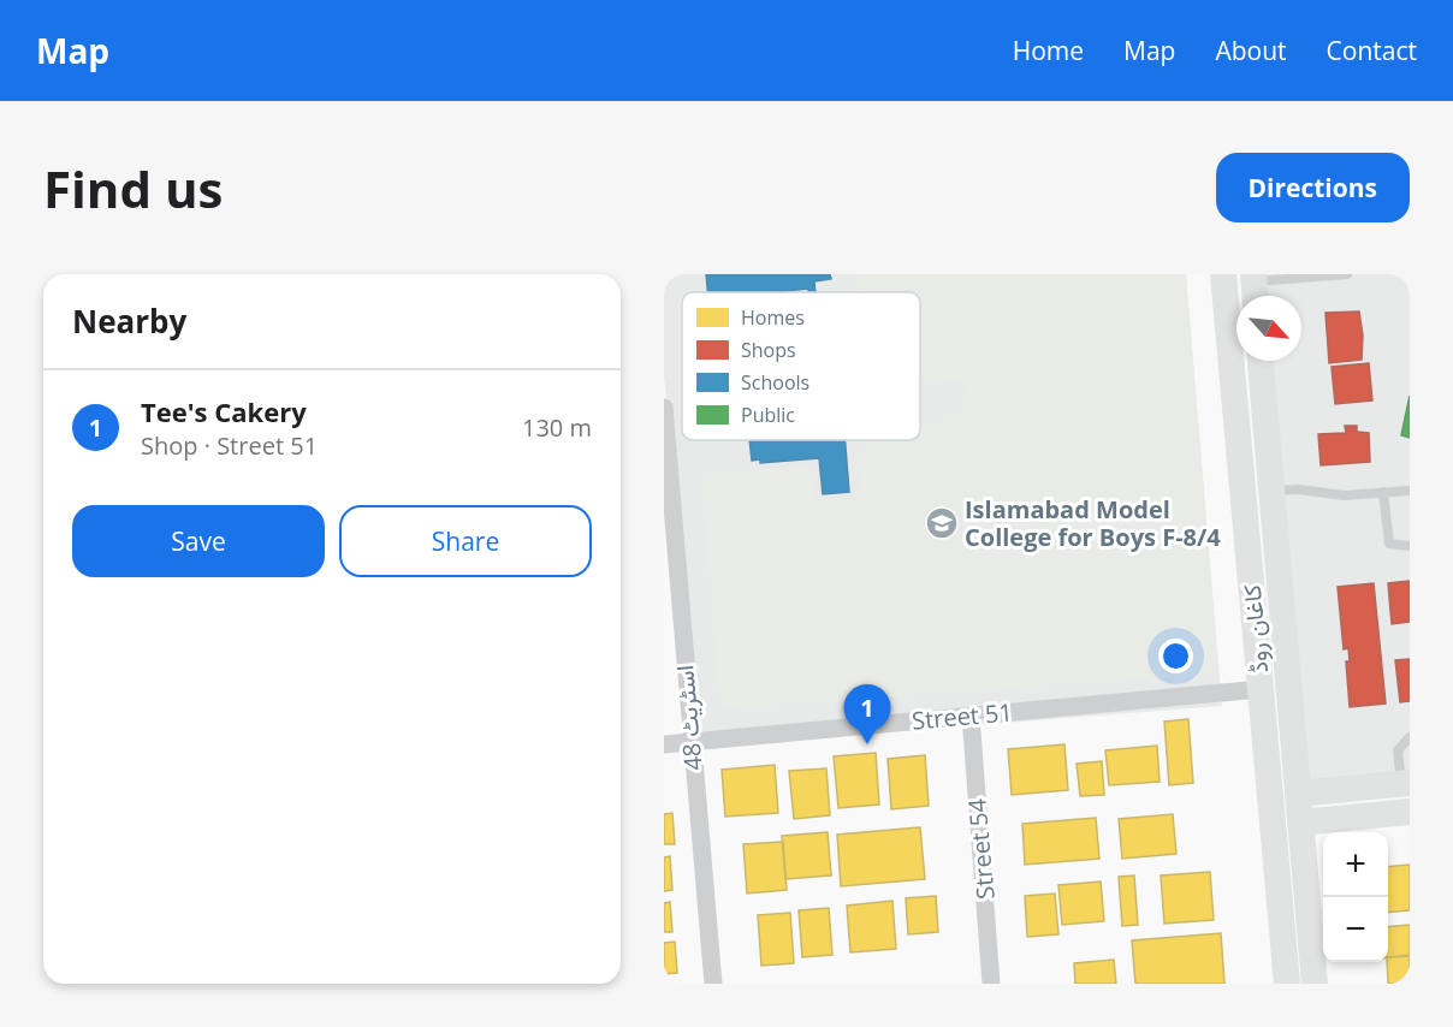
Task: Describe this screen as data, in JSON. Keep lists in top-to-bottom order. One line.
{"streets":{"street":["کاغان روڈ","Street 51","اسٹریٹ 48","Street 54"]},"crossings":[["کاغان روڈ","Street 51"],["Street 51","اسٹریٹ 48"],["Street 51","Street 54"]],"places":{"school or university":["Islamabad Model College for Boys F-8/4"]},"legend":["Homes","Shops","Schools","Public"],"north":"bottom right","page":{"header":"Map","nav":["Home","Map","About","Contact"],"buttons":["Directions",["Save","Share"]],"title":"Find us","heading":"Nearby","list":[{"mark":"1","name":"Tee's Cakery","note":"Shop · Street 51","value":"130 m"}],"pins":"1","map_buttons":["+","−"]}}
